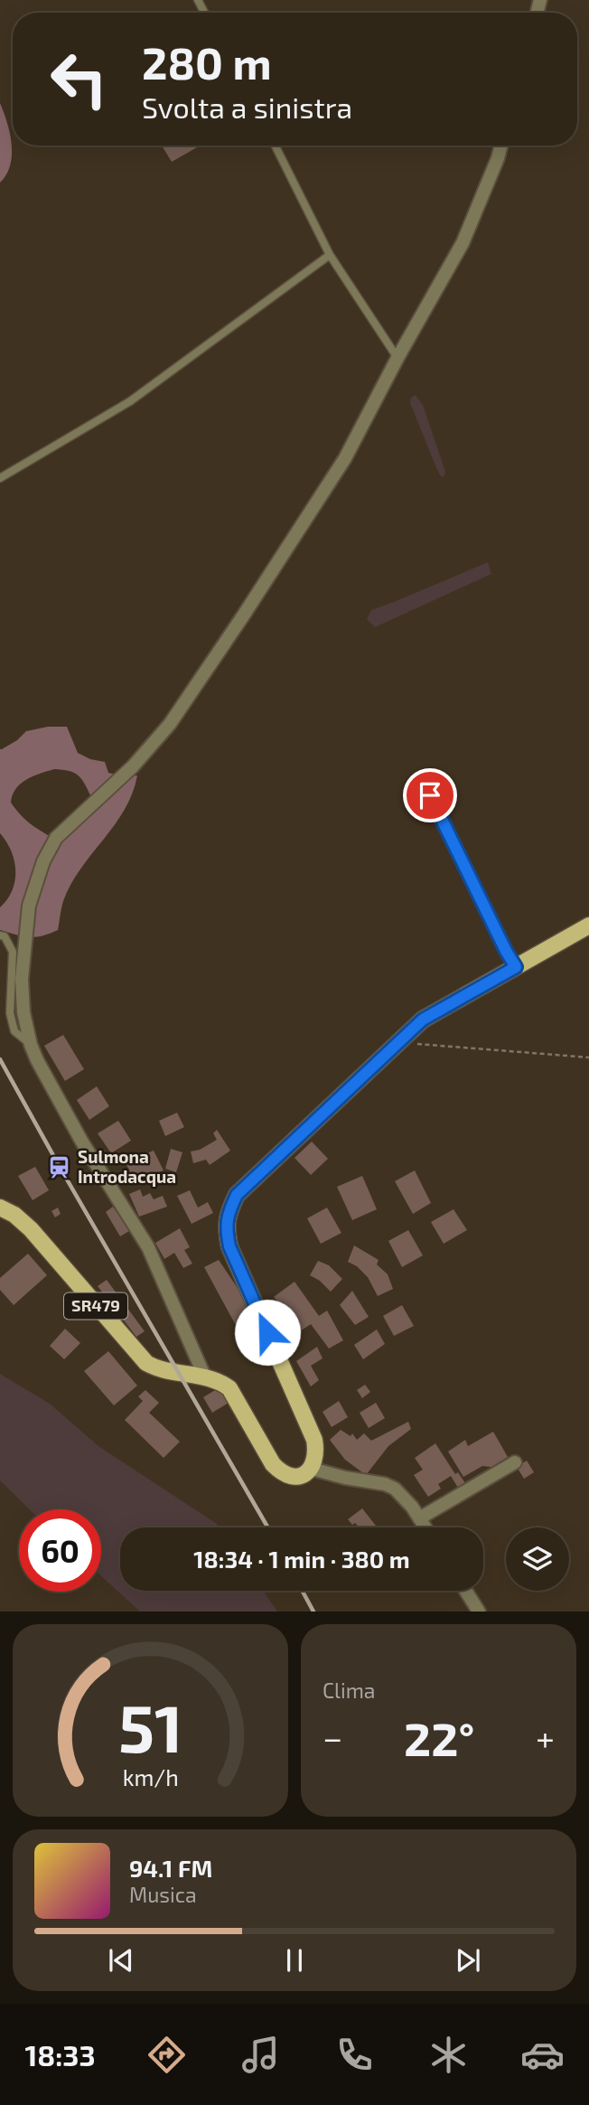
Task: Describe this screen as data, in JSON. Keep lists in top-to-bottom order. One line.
{"streets":{"main road":["SR479"]},"places":{"station":["Sulmona Introdacqua"]},"page":{"turn":["280 m","Svolta a sinistra"],"limit":"60","trip":"18:34 · 1 min · 380 m","tile":"Clima","heat":["−","22°","+"],"song":["94.1 FM","Musica"],"tabs":"18:33","gauge":["51","km/h"]}}
